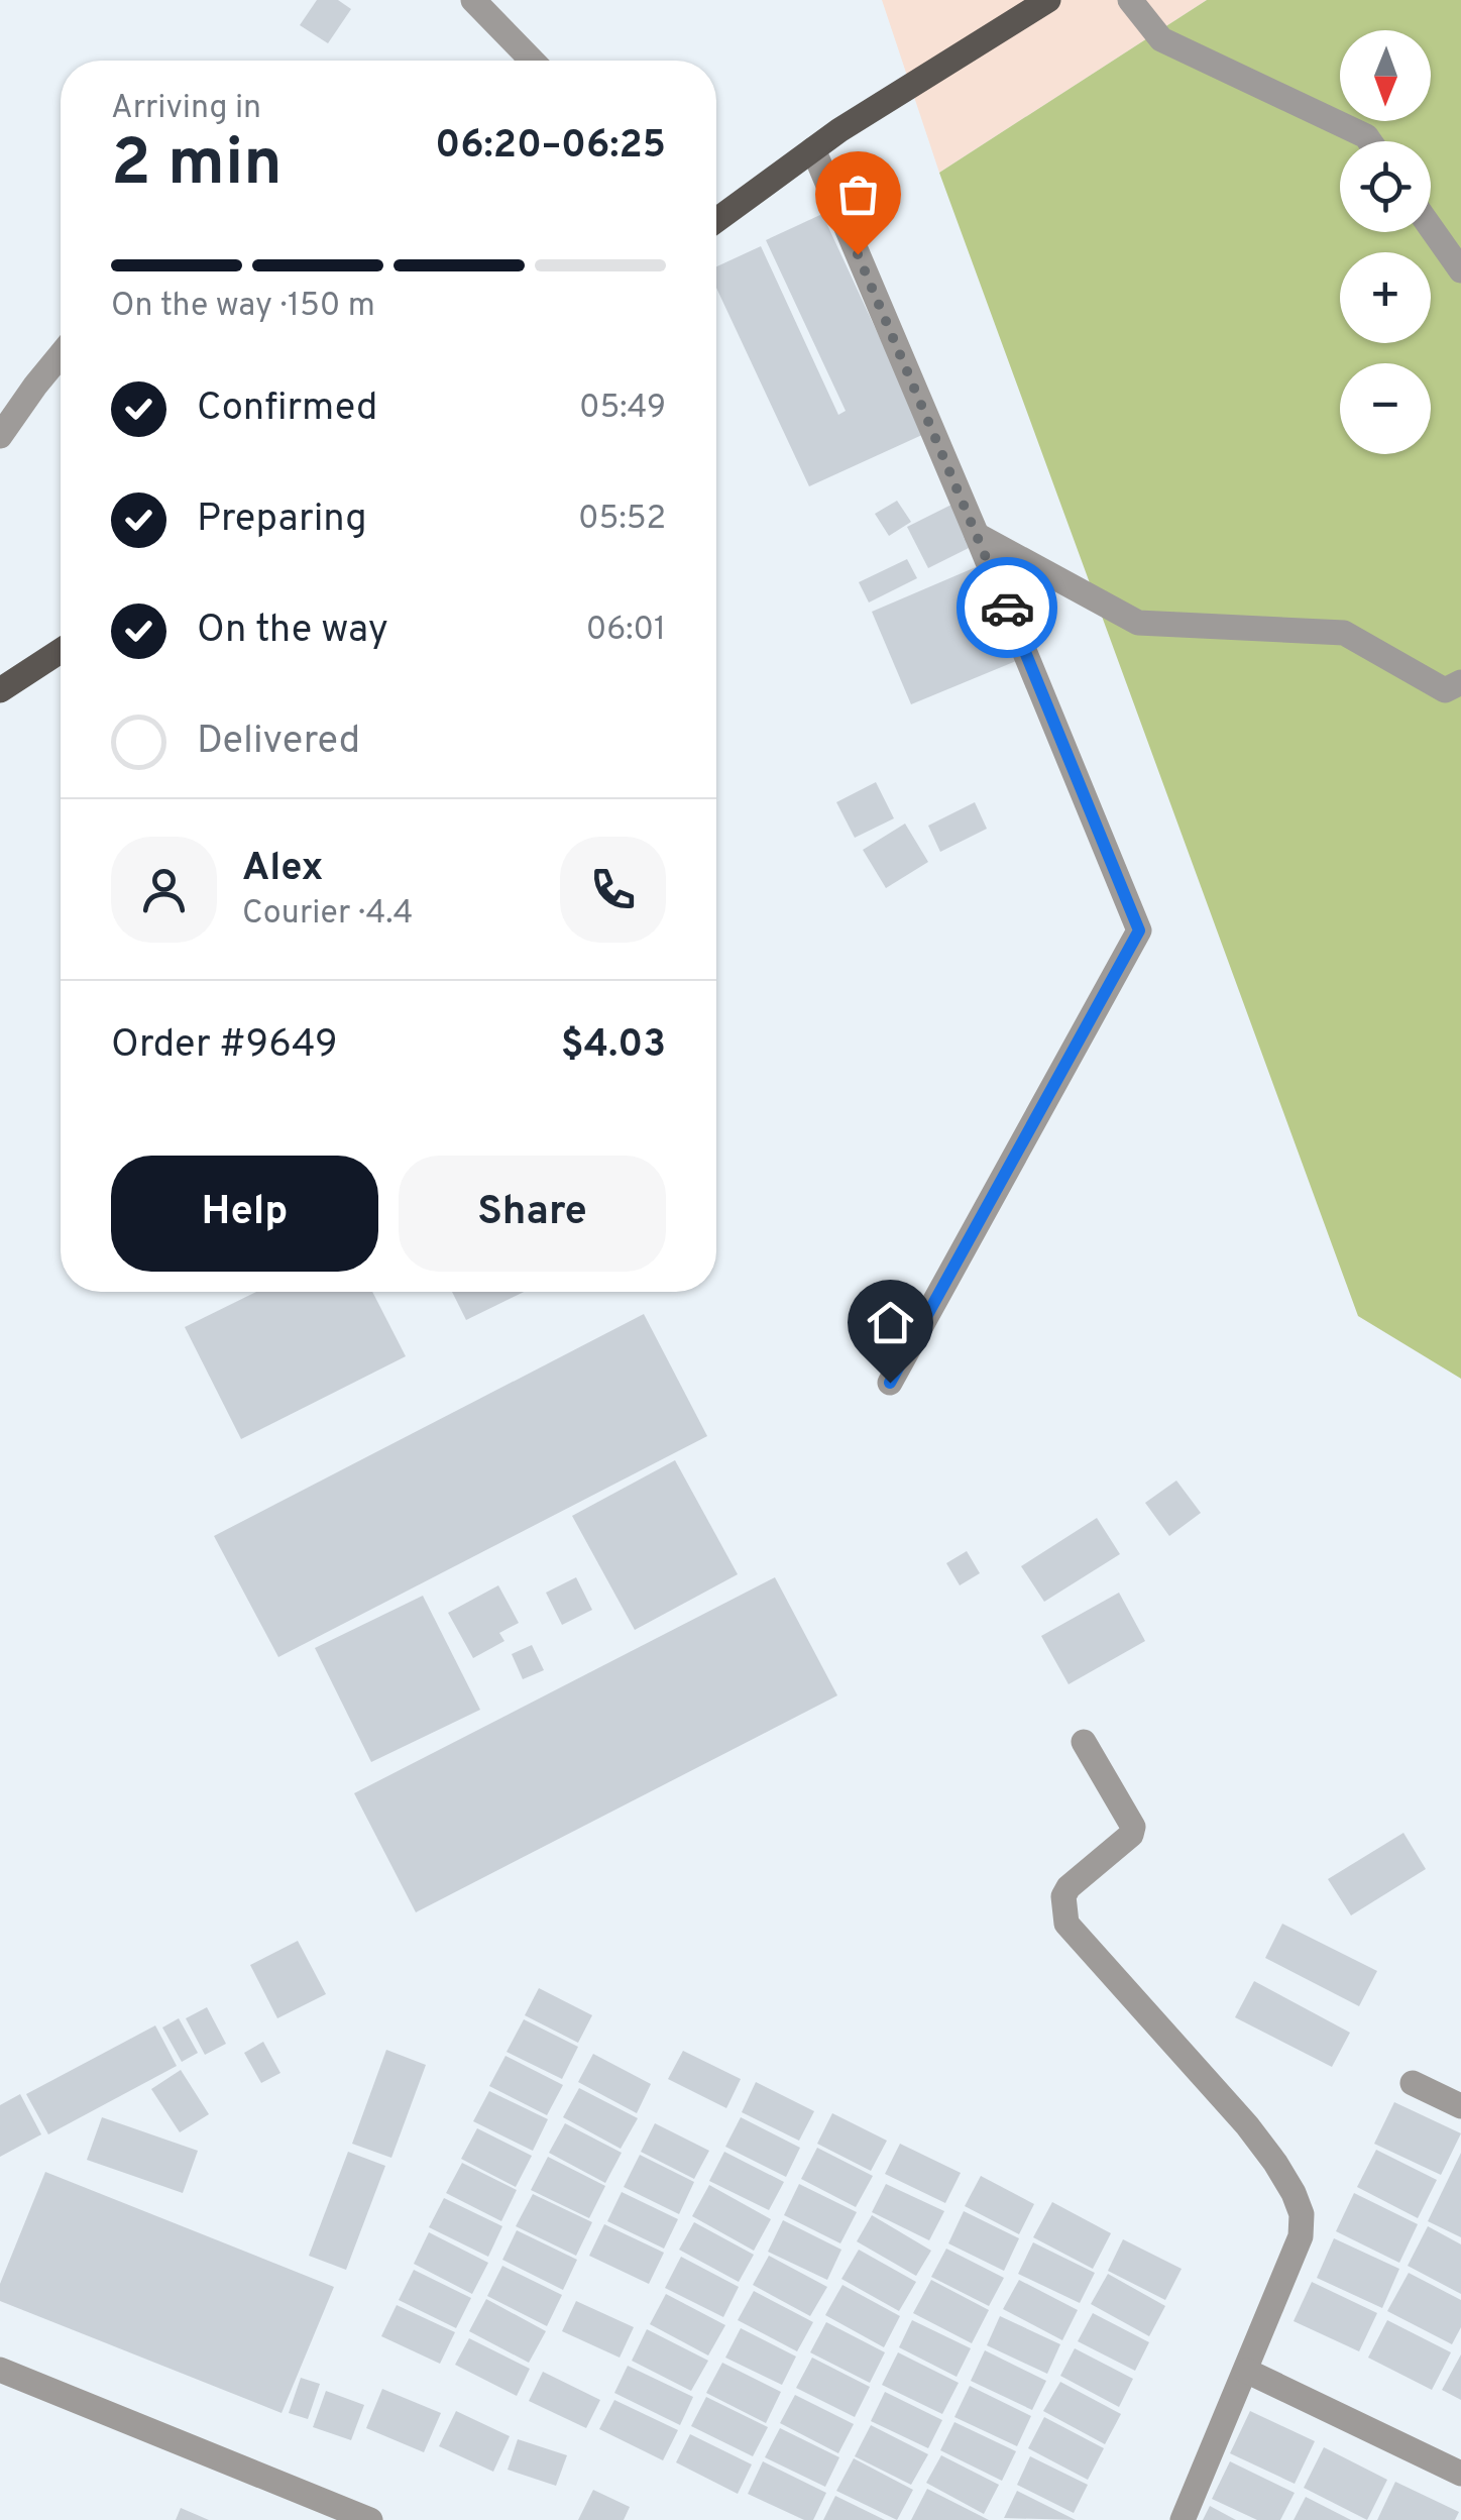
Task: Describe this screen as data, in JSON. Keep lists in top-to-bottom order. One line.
{"north":"bottom","page":{"map_buttons":["+","−"],"heading":["2 min","Arriving in","06:20–06:25"],"panel":["Alex","Courier · 4.4","Order #9649","$4.03"],"bar":"On the way · 150 m","list":[["Confirmed","05:49"],["Preparing","05:52"],["On the way","06:01"],"Delivered"],"buttons":["Help","Share"]}}
